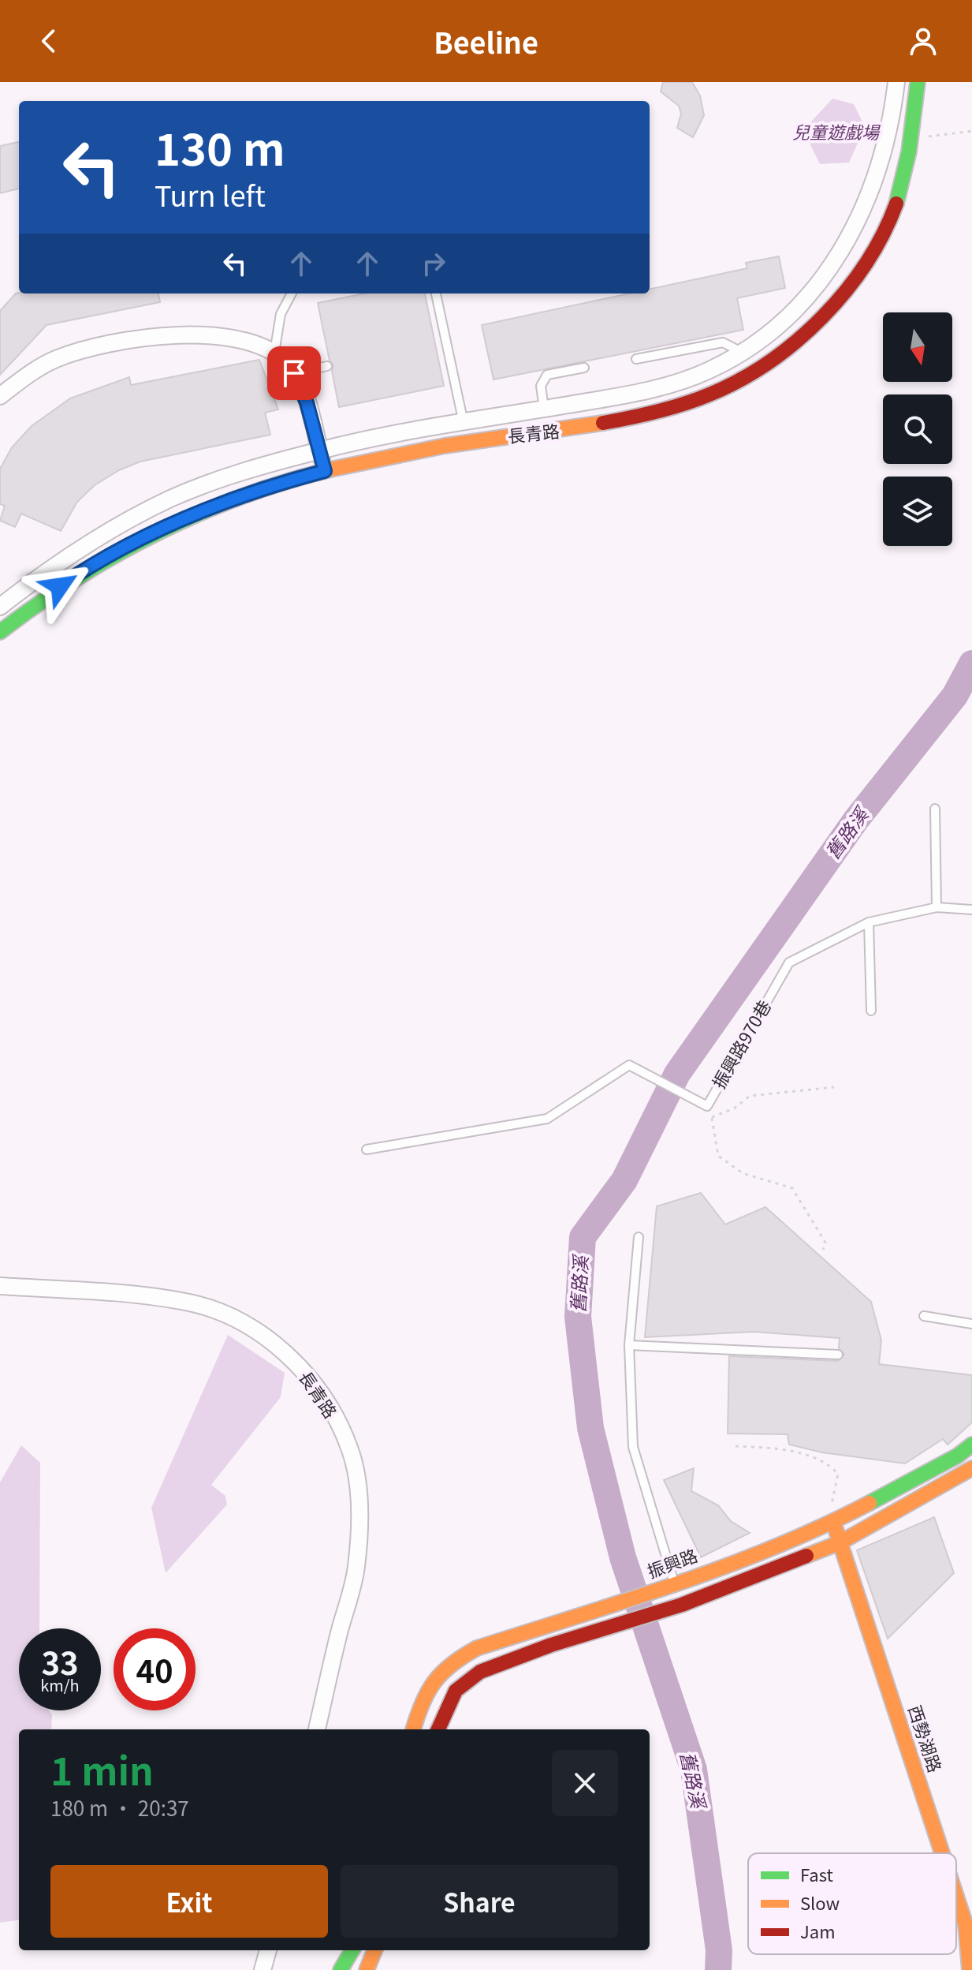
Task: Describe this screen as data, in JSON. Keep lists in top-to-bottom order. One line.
{"streets":{"street":["長青路","振興路","西勢湖路"],"lane":["振興路970巷"]},"crossings":[["振興路","西勢湖路"]],"water":["舊路溪"],"parks":["兒童遊戲場"],"legend":["Fast","Slow","Jam"],"north":"bottom","page":{"header":"Beeline","turn":["130 m","Turn left"],"speed":"33 km/h","limit":"40","heading":["1 min","180 m · 20:37"],"buttons":["Exit","Share"]}}
